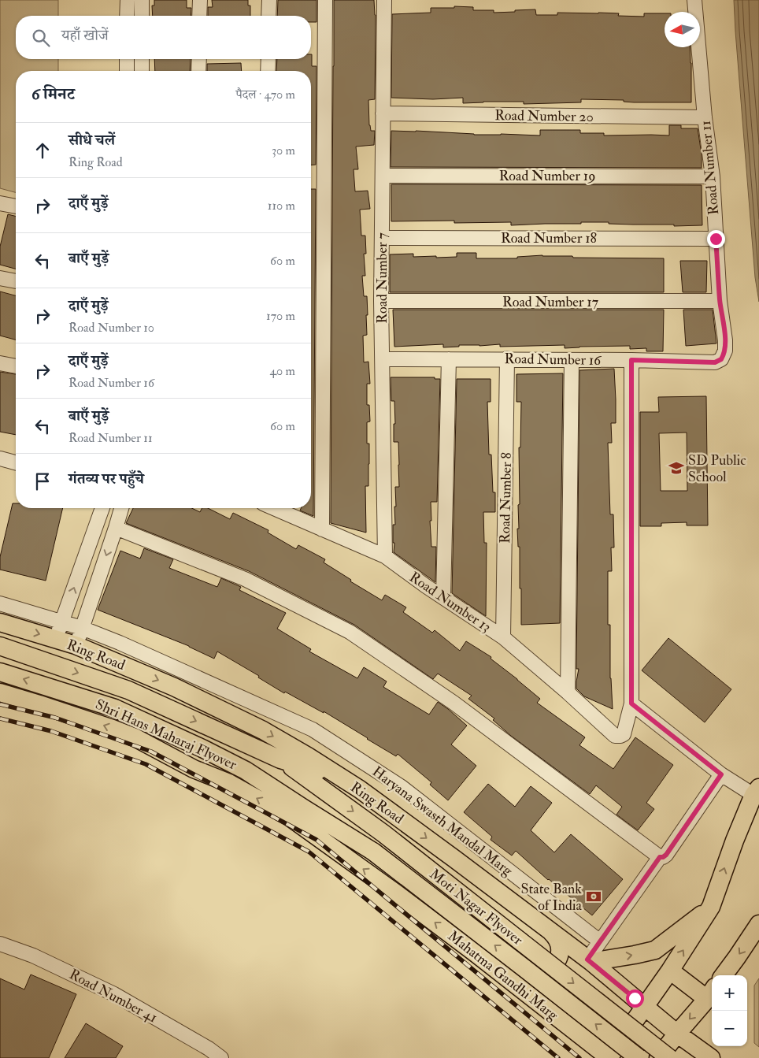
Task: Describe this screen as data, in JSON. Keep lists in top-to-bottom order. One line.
{"streets":{"main road":["Ring Road","Shri Hans Maharaj Flyover","Moti Nagar Flyover","Mahatma Gandhi Marg"],"street":["Road Number 20","Road Number 11","Road Number 19","Road Number 18","Road Number 7","Road Number 17","Road Number 16","Road Number 8","Road Number 13","Haryana Swasth Mandal Marg","Road Number 41"]},"crossings":[["Road Number 20","Road Number 11"],["Road Number 20","Road Number 7"],["Road Number 11","Road Number 19"],["Road Number 11","Road Number 18"],["Road Number 11","Road Number 17"],["Road Number 11","Road Number 16"],["Road Number 19","Road Number 7"],["Road Number 18","Road Number 7"],["Road Number 7","Road Number 17"],["Road Number 7","Road Number 16"],["Road Number 7","Road Number 13"],["Road Number 16","Road Number 8"],["Road Number 8","Road Number 13"],["Shri Hans Maharaj Flyover","Moti Nagar Flyover"]],"one_way":["Moti Nagar Flyover"],"places":{"school or university":["SD Public School"],"bank":["State Bank of India"]},"north":"left","page":{"search":"यहाँ खोजें","heading":["6 मिनट","पैदल · 470 m"],"list":[["सीधे चलें","Ring Road","30 m"],["दाएँ मुड़ें","110 m"],["बाएँ मुड़ें","60 m"],["दाएँ मुड़ें","Road Number 10","170 m"],["दाएँ मुड़ें","Road Number 16","40 m"],["बाएँ मुड़ें","Road Number 11","60 m"],"गंतव्य पर पहुँचे"],"map_buttons":["+","−"]}}
